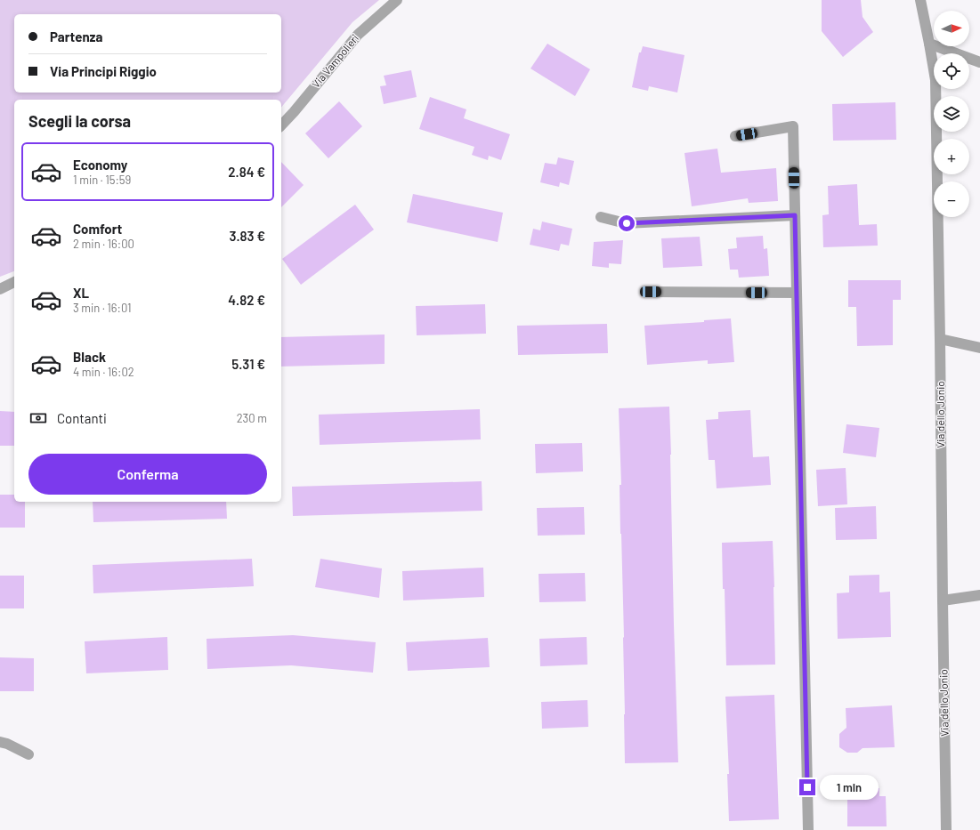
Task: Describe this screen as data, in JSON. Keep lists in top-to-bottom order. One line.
{"streets":{"street":["Via Vampolieri","Via dello Jonio"]},"north":"right","page":{"map_buttons":["+","−"],"banner":["Partenza","Via Principi Riggio"],"heading":"Scegli la corsa","list":[{"name":"Economy","note":"1 min · 15:59","value":"2.84 €"},{"name":"Comfort","note":"2 min · 16:00","value":"3.83 €"},{"name":"XL","note":"3 min · 16:01","value":"4.82 €"},{"name":"Black","note":"4 min · 16:02","value":"5.31 €"}],"pay":["Contanti","230 m"],"buttons":"Conferma","bubble":"1 min"}}
